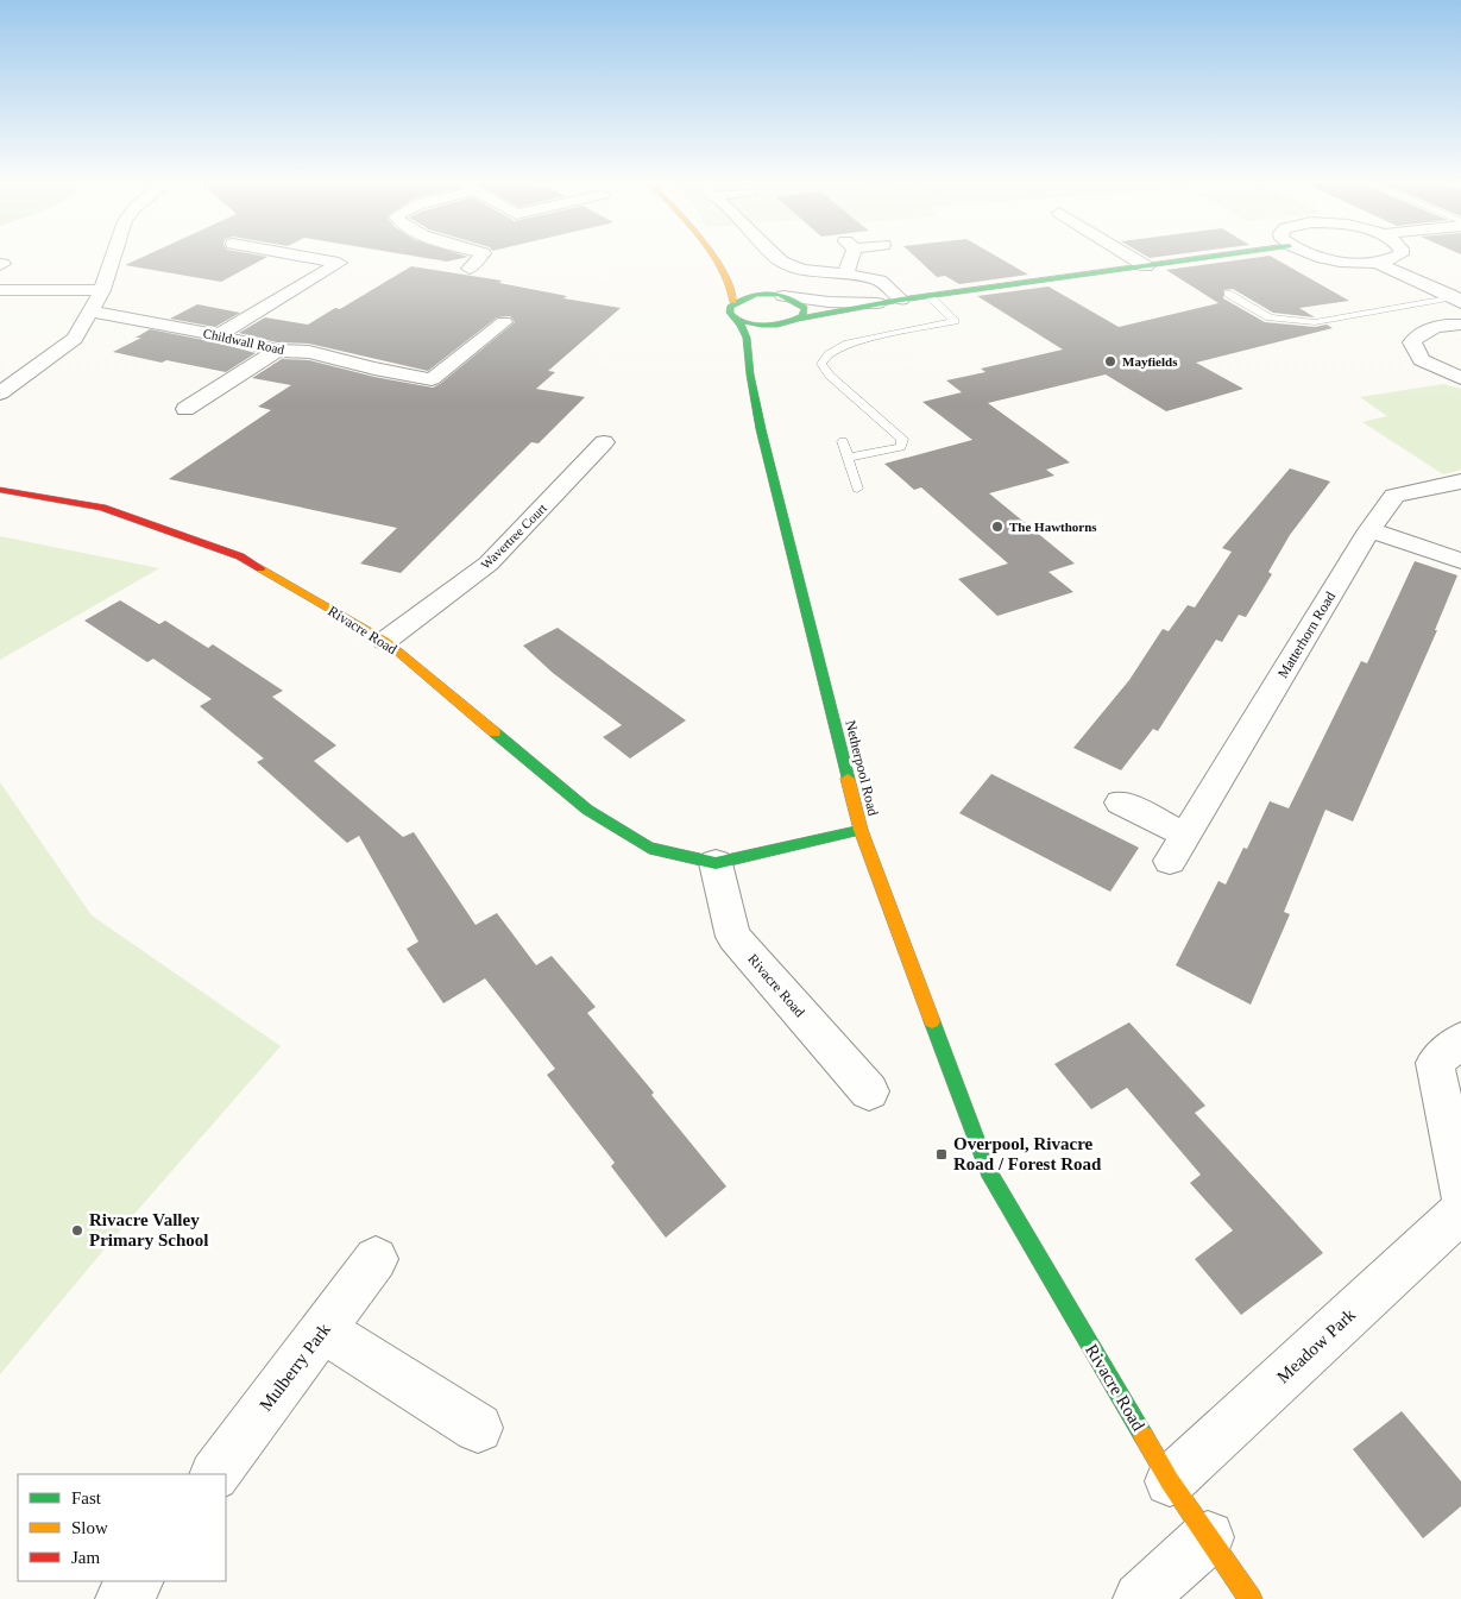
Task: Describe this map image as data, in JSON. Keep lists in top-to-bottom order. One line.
{"streets":{"main road":["Rivacre Road","Netherpool Road"],"street":["Childwall Road","Wavertree Court","Matterhorn Road","Meadow Park","Mulberry Park"]},"crossings":[["Wavertree Court","Rivacre Road"],["Rivacre Road","Netherpool Road"],["Rivacre Road","Meadow Park"]],"places":{"other":["Mayfields","The Hawthorns","Rivacre Valley Primary School"],"transit":["Overpool, Rivacre Road / Forest Road"]},"legend":["Fast","Slow","Jam"]}
